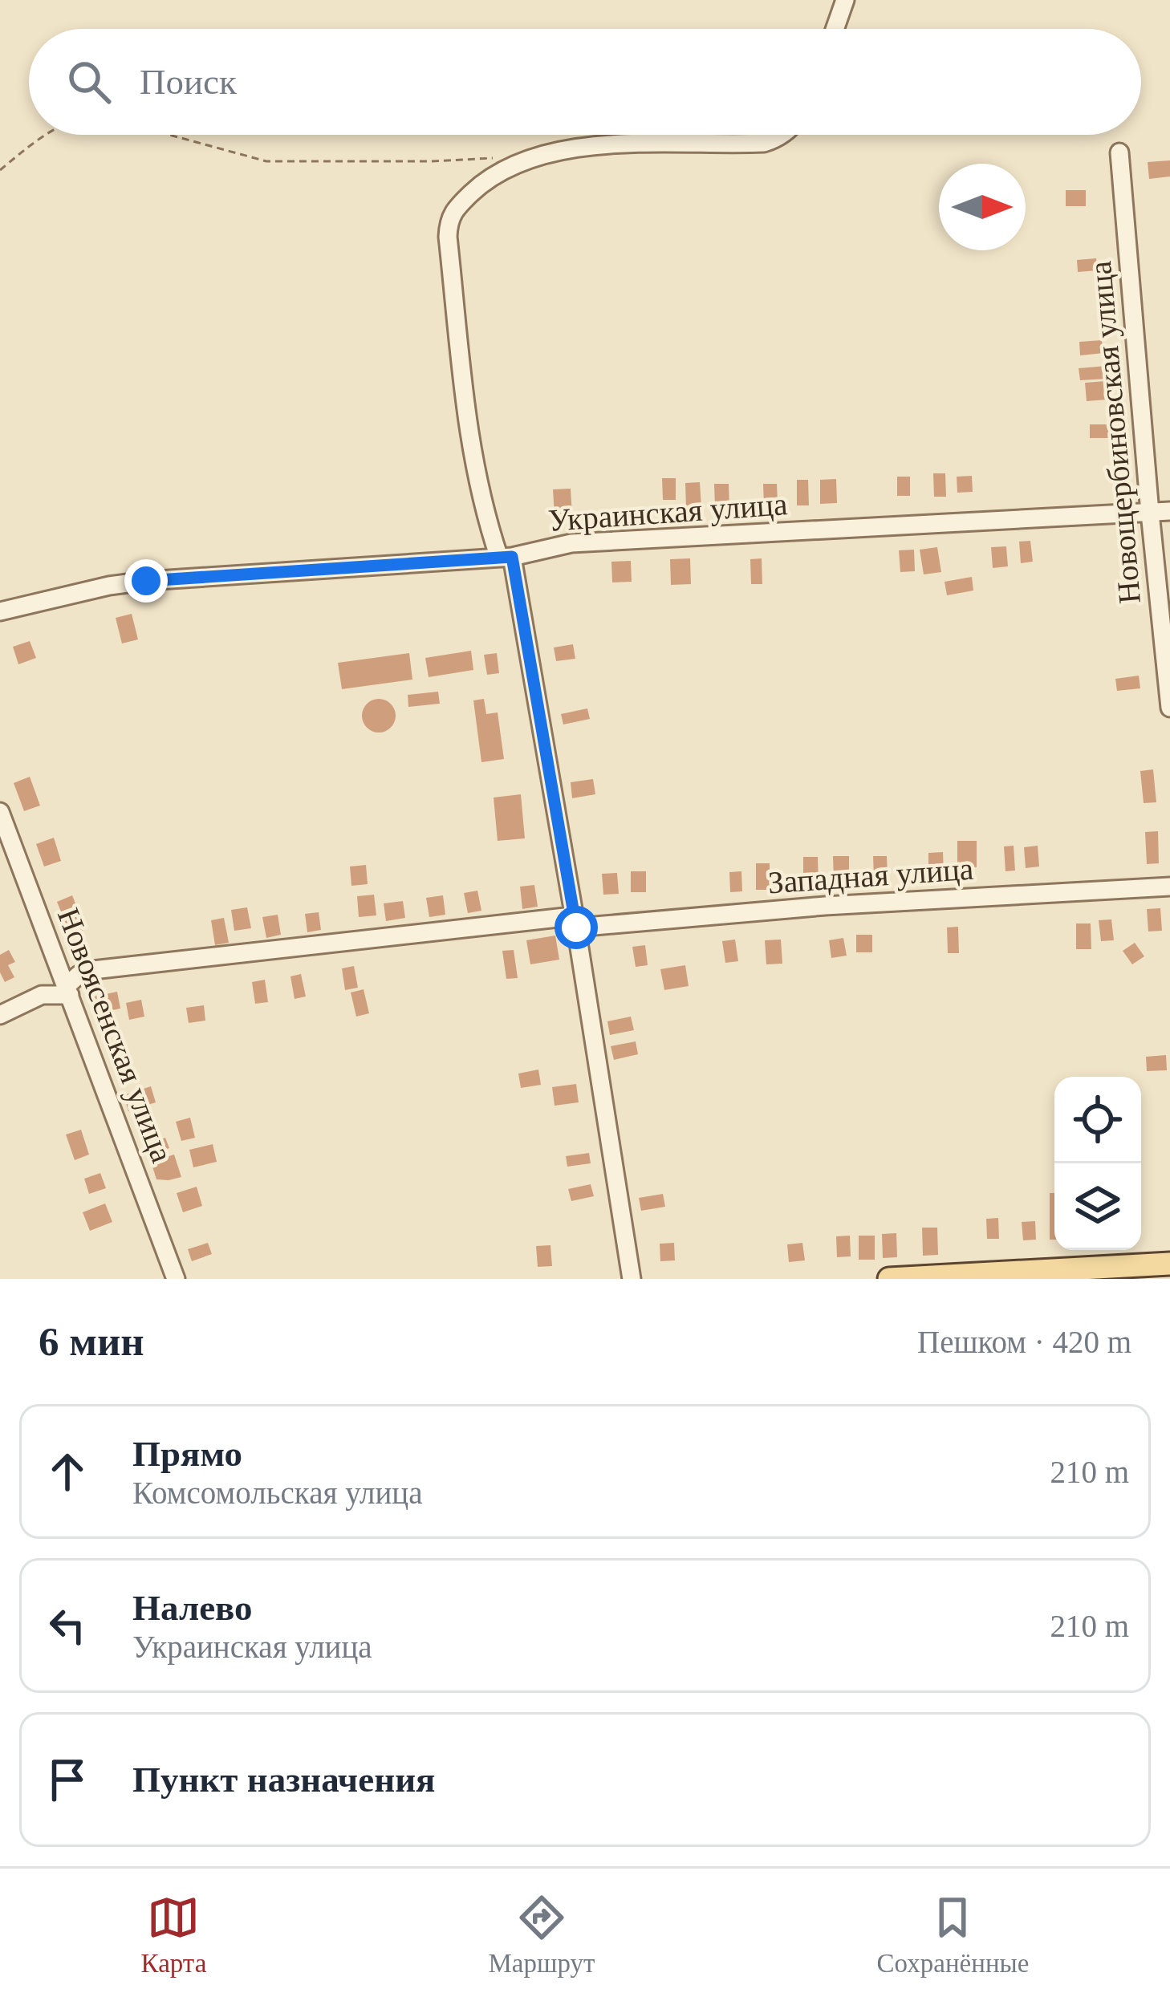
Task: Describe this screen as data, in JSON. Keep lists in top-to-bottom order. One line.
{"streets":{"street":["Новощербиновская улица","Украинская улица","Западная улица","Новоясенская улица"]},"crossings":[["Новощербиновская улица","Украинская улица"],["Западная улица","Новоясенская улица"]],"north":"right","page":{"search":"Поиск","heading":["6 мин","Пешком · 420 m"],"list":[["Прямо","Комсомольская улица","210 m"],["Налево","Украинская улица","210 m"],"Пункт назначения"],"nav":["Карта","Маршрут","Сохранённые"]}}
